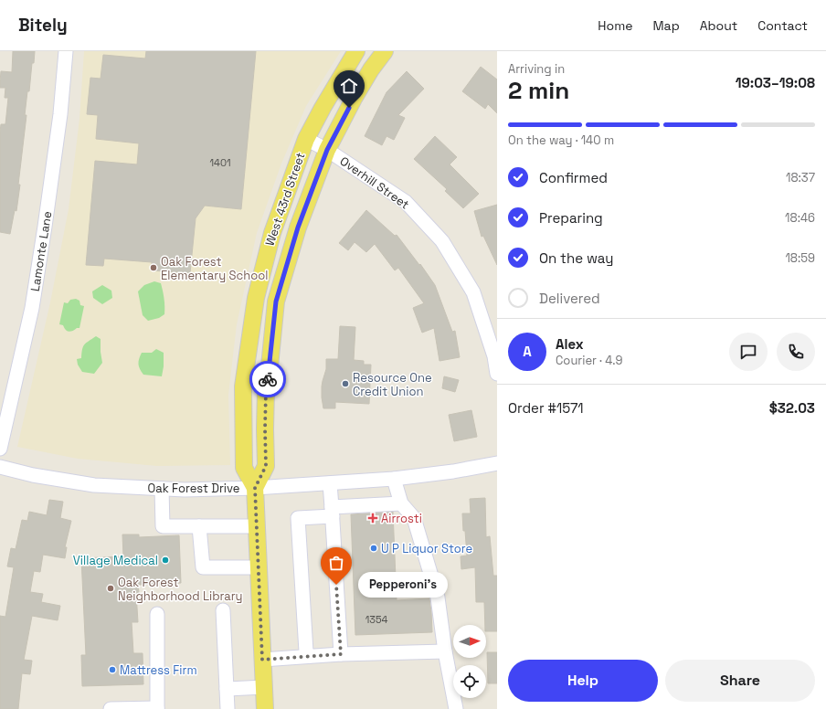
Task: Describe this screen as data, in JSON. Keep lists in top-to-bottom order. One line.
{"streets":{"main road":["West 43rd Street"],"street":["Overhill Street","Lamonte Lane","Oak Forest Drive"]},"crossings":[["Overhill Street","West 43rd Street"],["West 43rd Street","Oak Forest Drive"]],"places":{"other":["Oak Forest Elementary School","Resource One Credit Union","U P Liquor Store","Village Medical","Pepperoni's","Oak Forest Neighborhood Library","Mattress Firm"],"health":["Airrosti"]},"house_numbers":["1401","1354"],"north":"right","page":{"header":"Bitely","nav":["Home","Map","About","Contact"],"heading":["2 min","Arriving in","19:03–19:08"],"panel":["Alex","Courier · 4.9","Order #1571","$32.03"],"bar":"On the way · 140 m","list":[["Confirmed","18:37"],["Preparing","18:46"],["On the way","18:59"],"Delivered"],"round":"A","bubble":"Pepperoni's","buttons":["Help","Share"]}}
